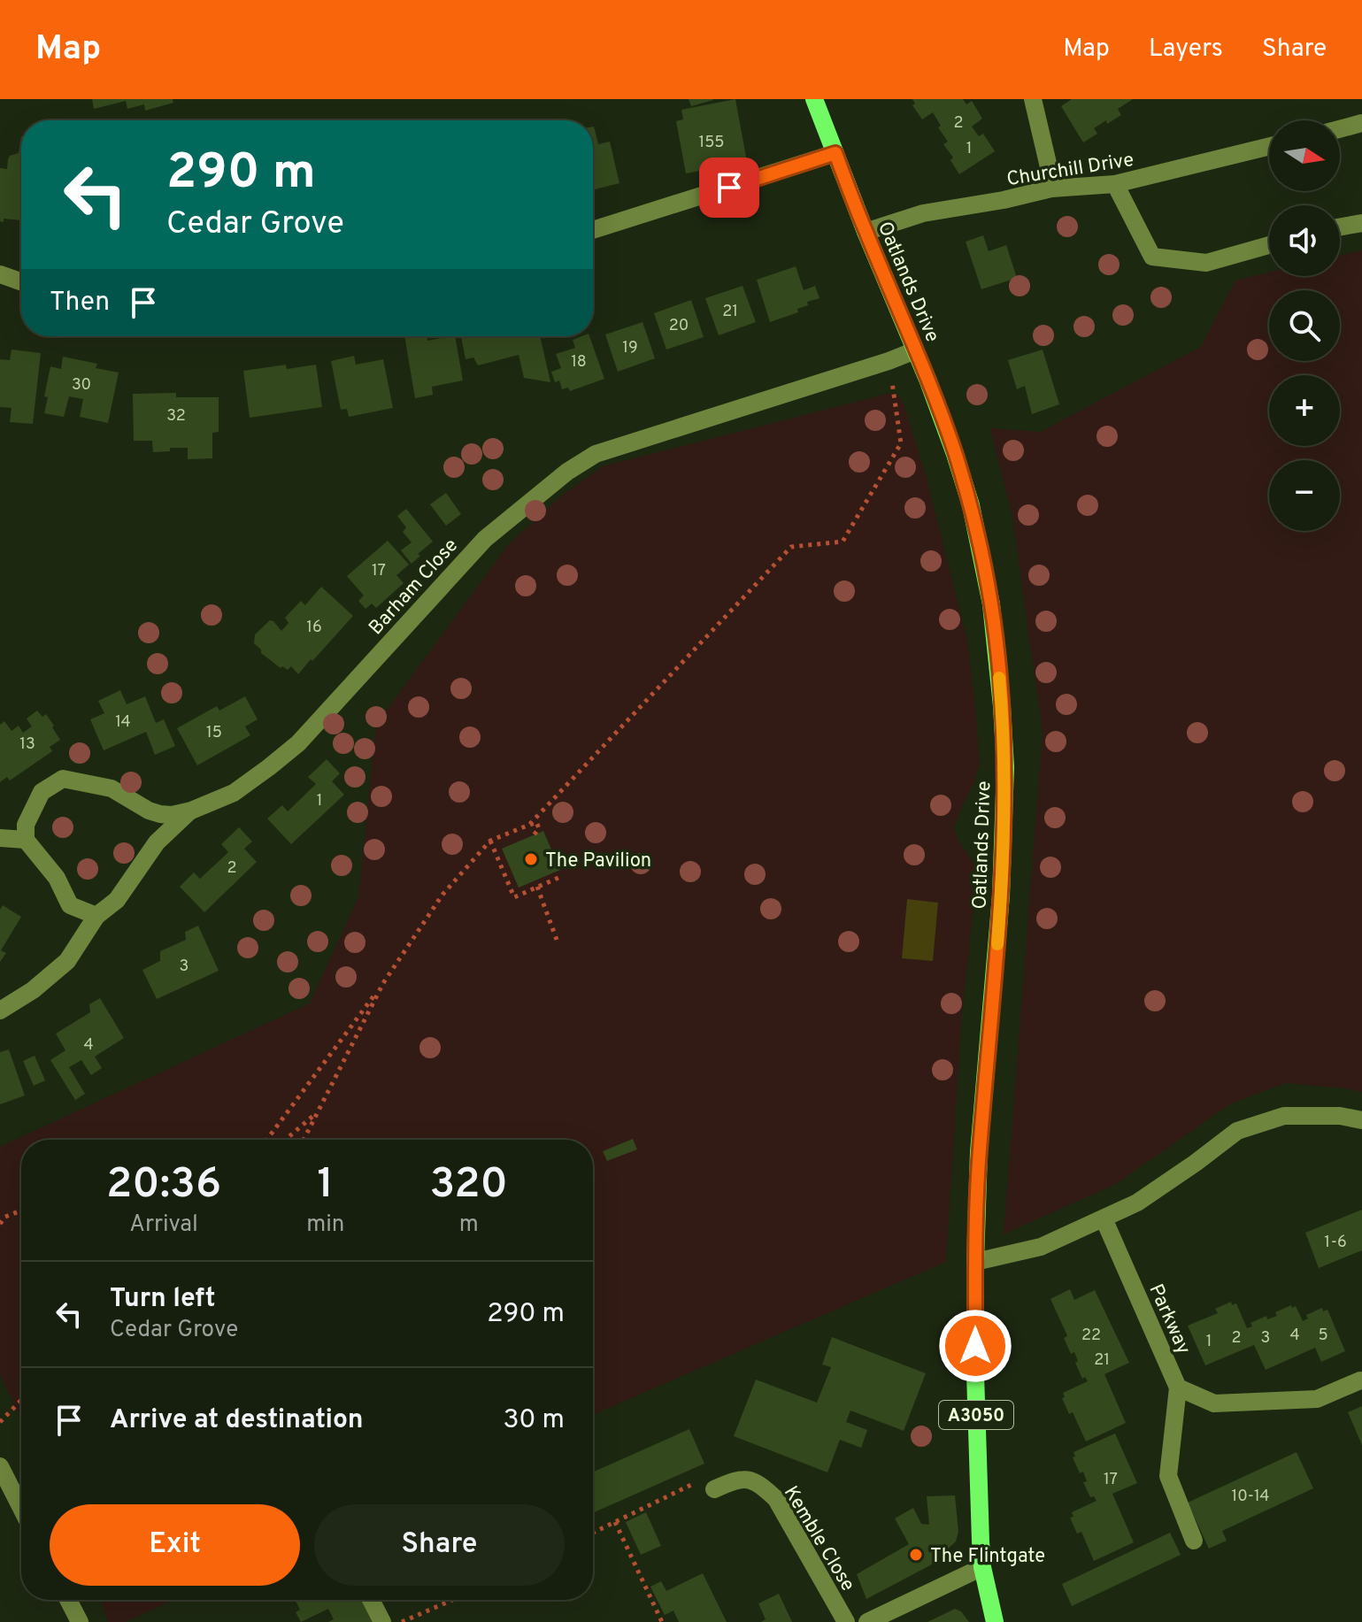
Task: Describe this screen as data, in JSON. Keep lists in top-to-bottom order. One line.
{"streets":{"main road":["Oatlands Drive","A3050"],"street":["Churchill Drive","Barham Close","Parkway","Kemble Close"]},"crossings":[["Churchill Drive","Oatlands Drive"],["Oatlands Drive","Barham Close"]],"places":["The Pavilion","The Flintgate"],"house_numbers":["2","155","1","21","20","19","18","30","32","17","16","14","15","13","1","2","3","4","1-6","22","4","5","2","3","1","21","17","10-14"],"north":"right","page":{"header":"Map","nav":["Map","Layers","Share"],"map_buttons":["+","−"],"turn":["290 m","Cedar Grove"],"then":"Then","eta":["20:36","Arrival","1","min","320","m"],"list":[{"name":"Turn left","note":"Cedar Grove","value":"290 m"},{"name":"Arrive at destination","value":"30 m"}],"buttons":["Exit","Share"]}}
